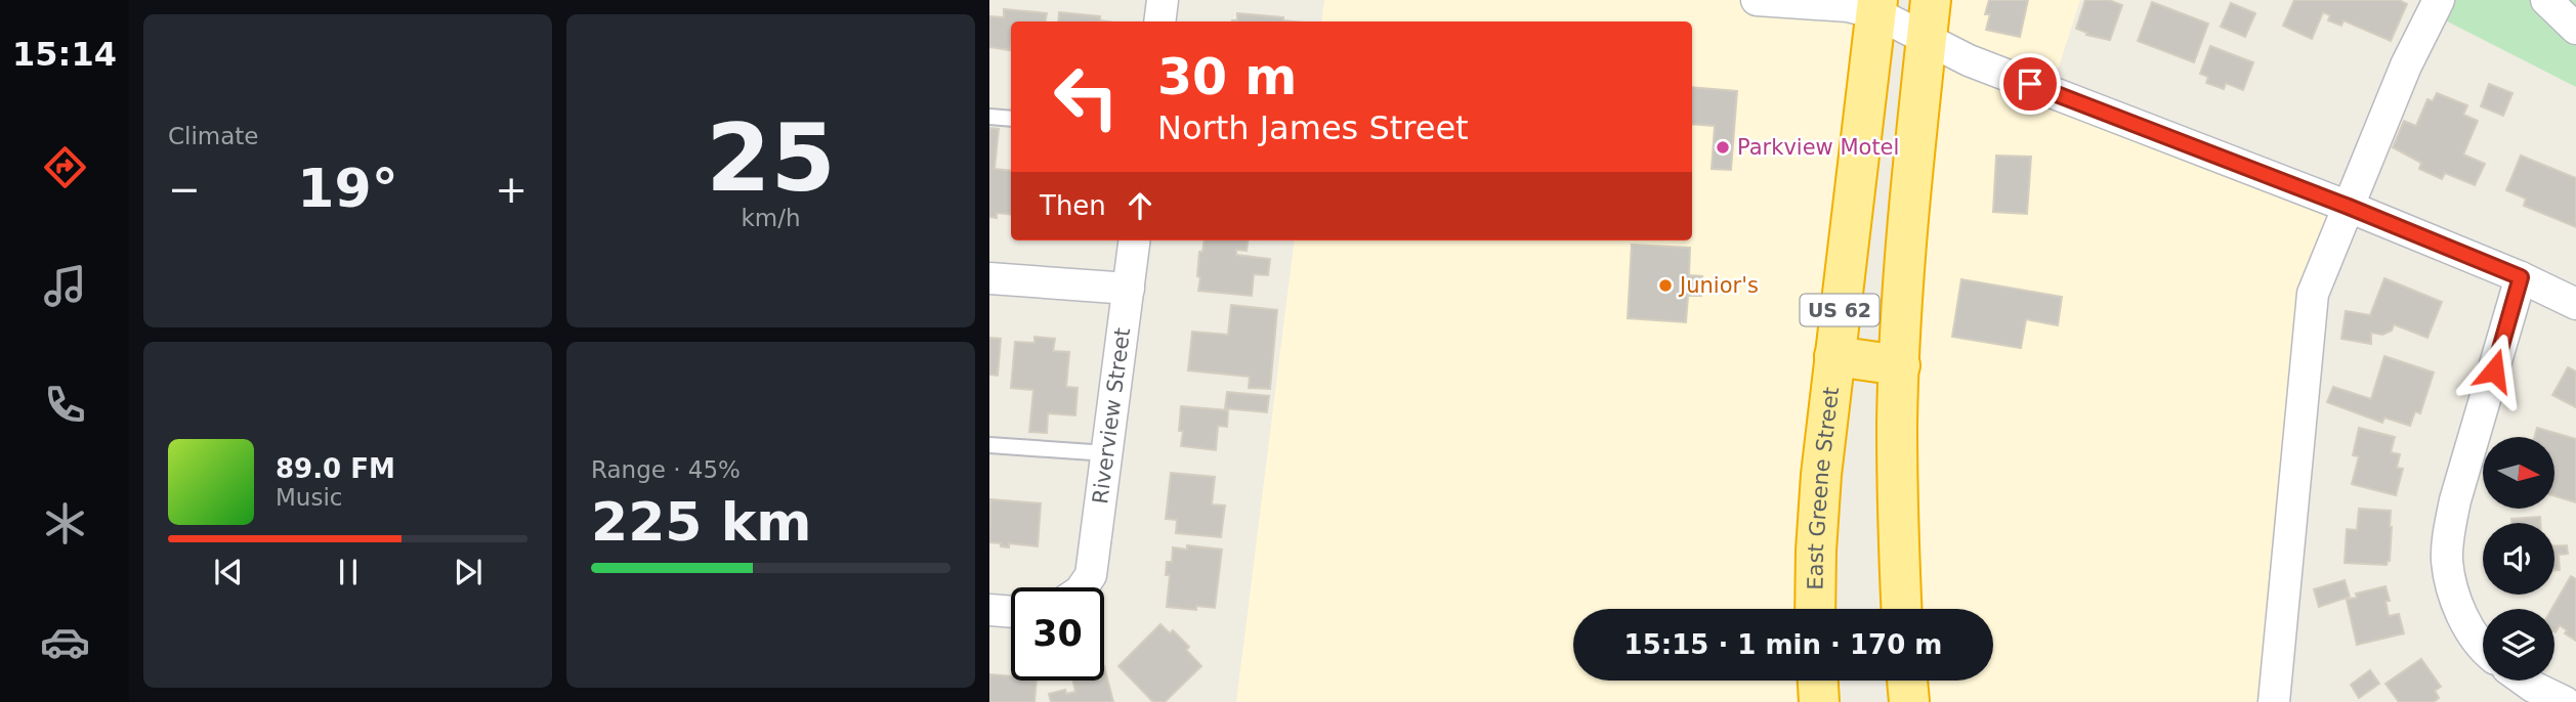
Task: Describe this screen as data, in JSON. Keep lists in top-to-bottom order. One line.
{"streets":{"highway":["US 62","East Greene Street"],"street":["Riverview Street"]},"crossings":[["US 62","East Greene Street"]],"places":["Parkview Motel","Junior's"],"north":"right","page":{"tabs":"15:14","tile":["Climate",["25","km/h"],["Range · 45%","225 km"]],"turn":["30 m","North James Street"],"heat":["−","19°","+"],"then":"Then","song":["89.0 FM","Music"],"limit":"30","trip":"15:15 · 1 min · 170 m"}}
